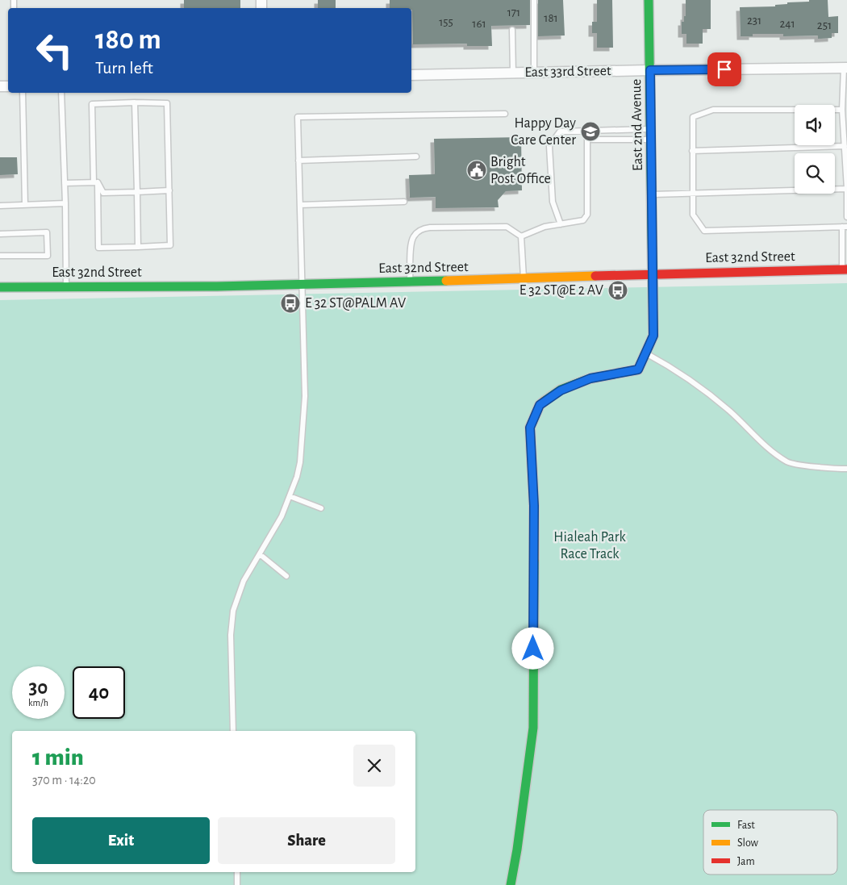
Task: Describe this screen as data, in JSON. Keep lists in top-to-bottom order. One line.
{"streets":{"street":["East 33rd Street","East 2nd Avenue","East 32nd Street"]},"crossings":[["East 33rd Street","East 2nd Avenue"],["East 2nd Avenue","East 32nd Street"]],"parks":["Hialeah Park Race Track"],"places":{"school or university":["Happy Day Care Center"],"public building":["Bright Post Office"],"bus stop":["E 32 ST@E 2 AV","E 32 ST@PALM AV"]},"house_numbers":["171","181","231","155","161","241","251"],"legend":["Fast","Slow","Jam"],"page":{"turn":["180 m","Turn left"],"speed":"30 km/h","limit":"40","heading":["1 min","370 m · 14:20"],"buttons":["Exit","Share"]}}
